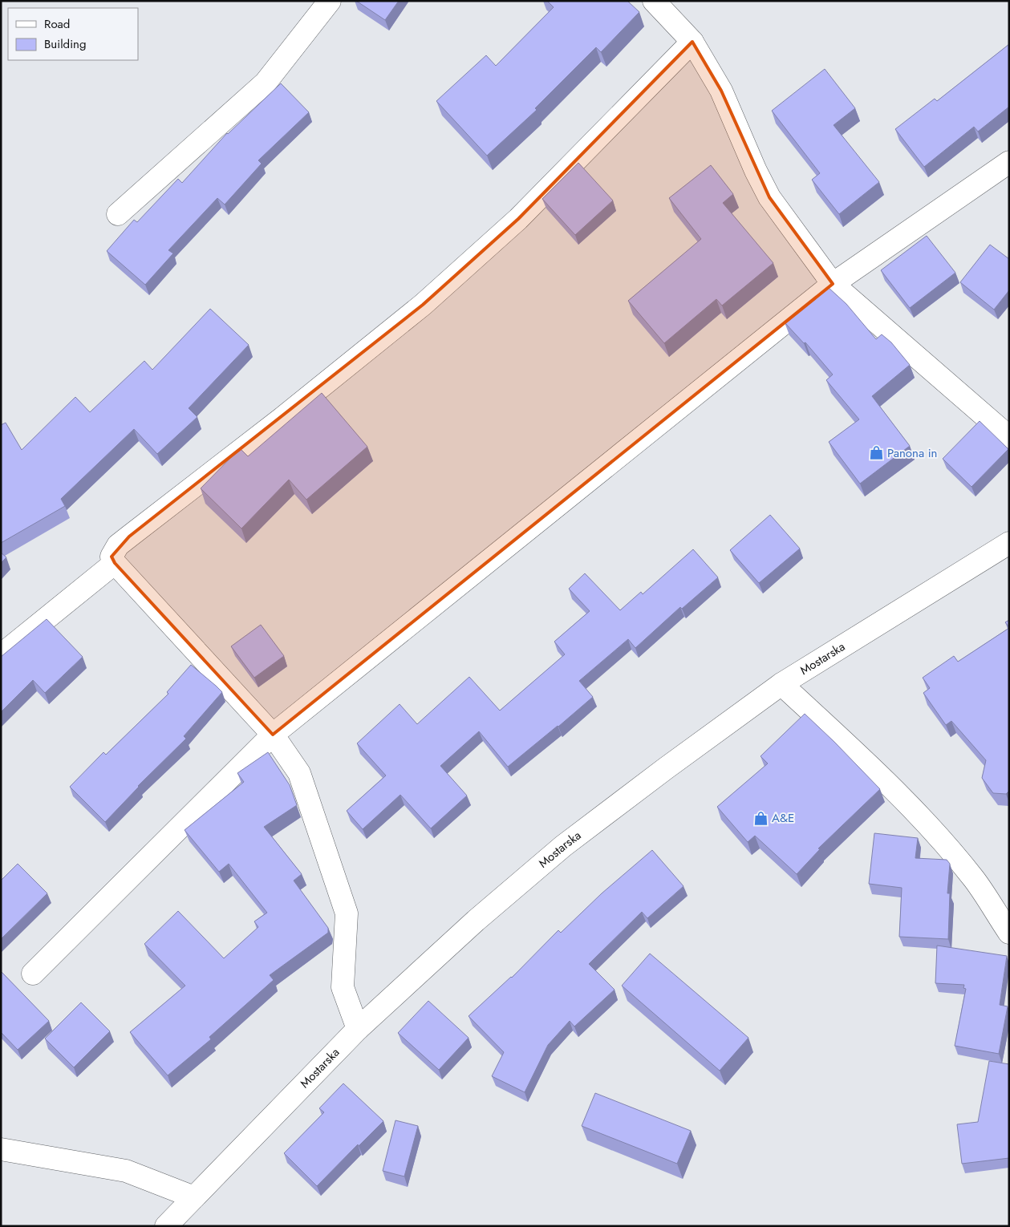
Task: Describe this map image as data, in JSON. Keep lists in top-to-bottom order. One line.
{"streets":{"street":["Mostarska"]},"places":{"shop":["Panona in","A&E"]},"legend":["Road","Building"]}
